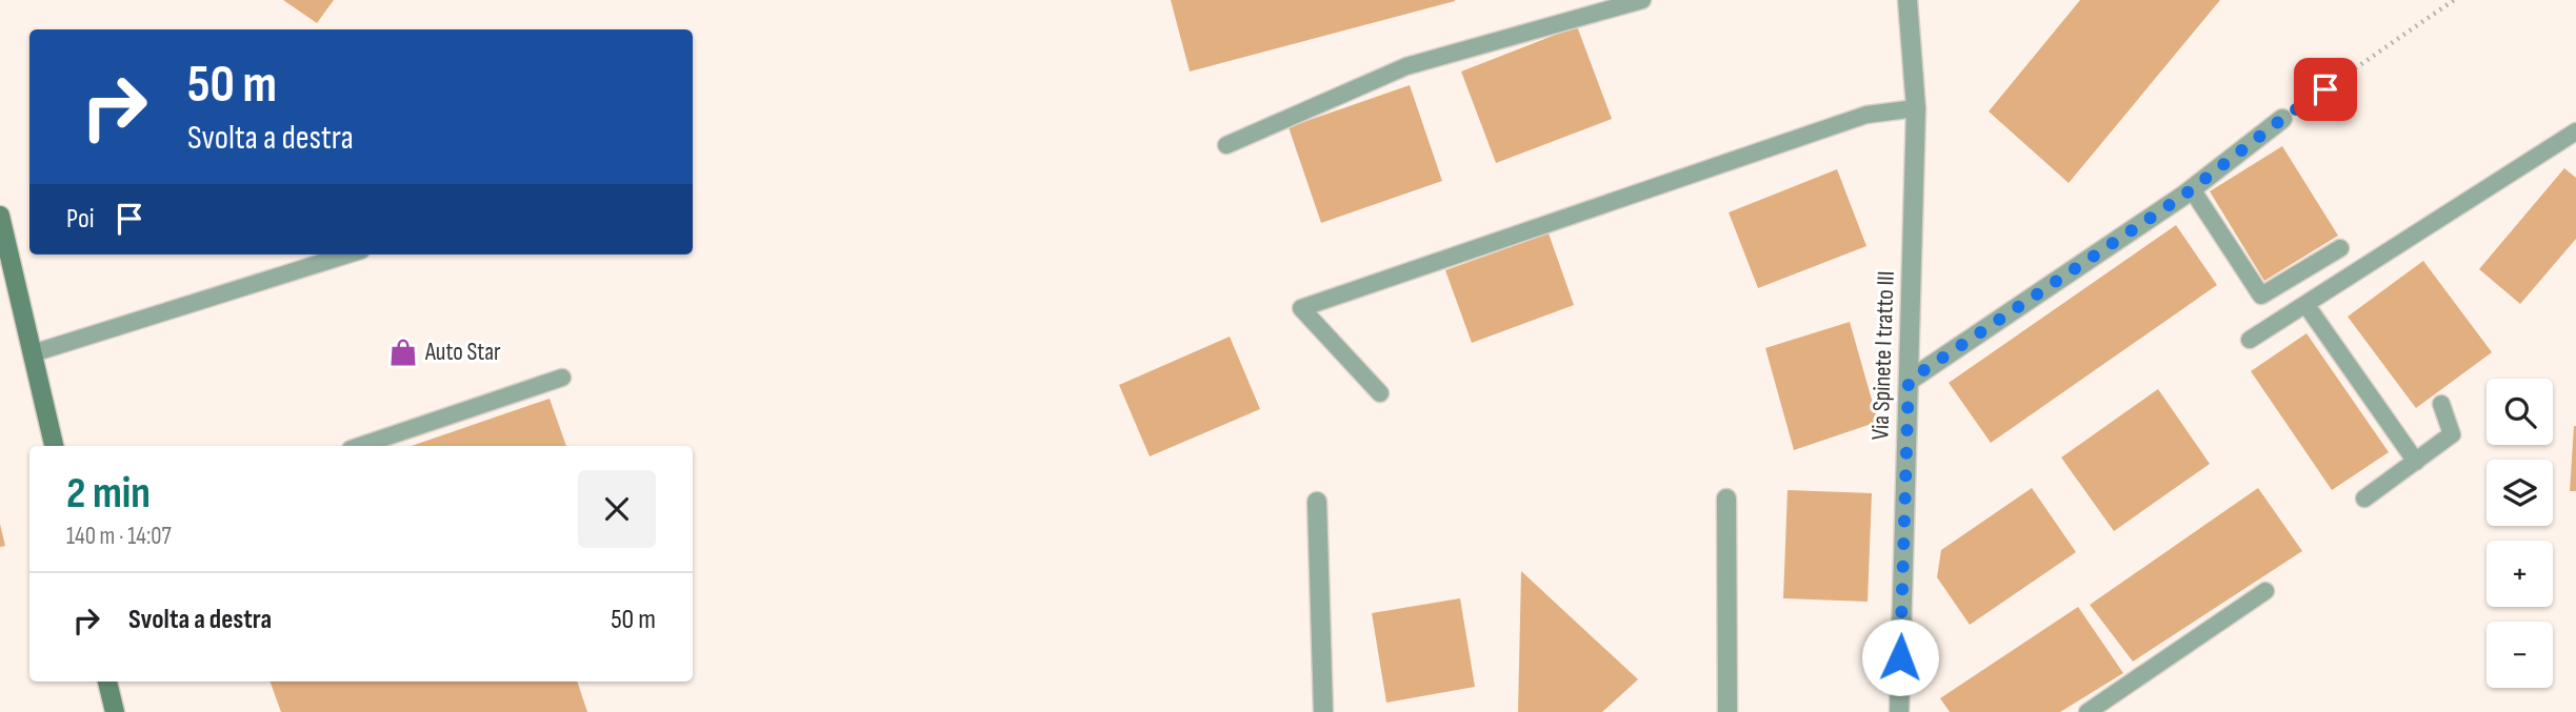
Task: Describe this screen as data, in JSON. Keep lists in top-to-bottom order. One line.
{"streets":{"street":["Via Spinete I tratto III"]},"places":{"shop":["Auto Star"]},"page":{"turn":["50 m","Svolta a destra"],"then":"Poi","map_buttons":["+","−"],"heading":["2 min","140 m · 14:07"],"list":[{"name":"Svolta a destra","value":"50 m"}]}}
